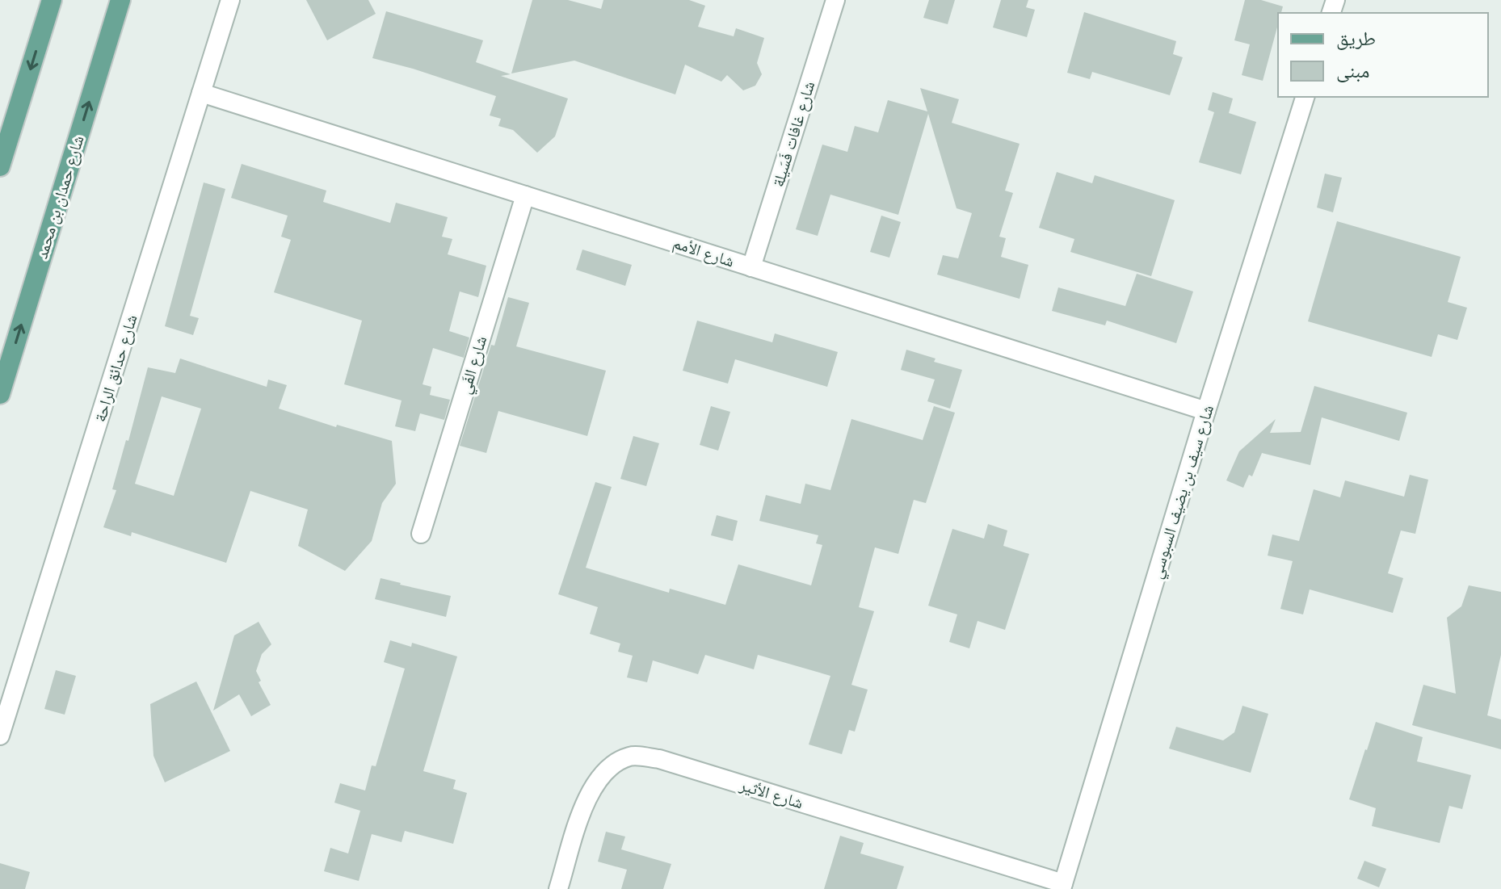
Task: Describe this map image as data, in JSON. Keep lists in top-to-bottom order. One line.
{"streets":{"main road":["شارع حمدان بن محمد"],"street":["شارع غافات فَسَيلة","شارع الأمم","شارع الفَي","شارع حدائق الراحة","شارع سيف بن يضيف السبوسي","شارع الأثير"]},"crossings":[["شارع غافات فَسَيلة","شارع الأمم"],["شارع الأمم","شارع الفَي"],["شارع الأمم","شارع حدائق الراحة"],["شارع الأمم","شارع سيف بن يضيف السبوسي"],["شارع سيف بن يضيف السبوسي","شارع الأثير"]],"legend":["طريق","مبنى"]}
